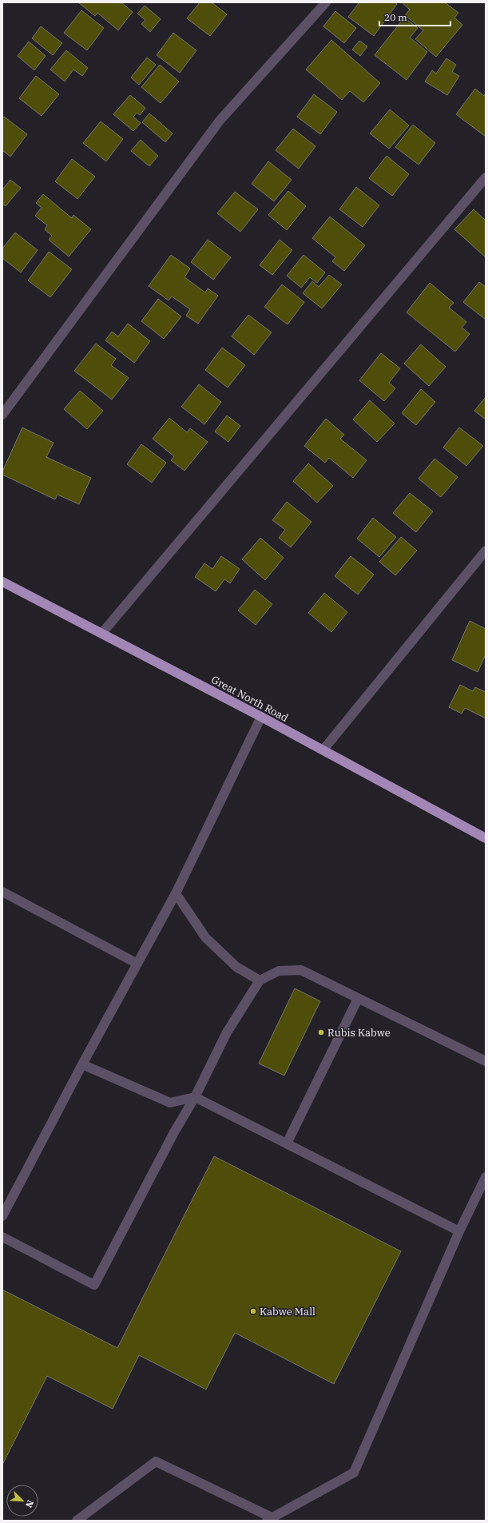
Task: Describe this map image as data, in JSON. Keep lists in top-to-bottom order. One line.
{"streets":{"highway":["Great North Road"]},"places":["Rubis Kabwe","Kabwe Mall"],"scale_bar":"20 m","north":"bottom right"}
